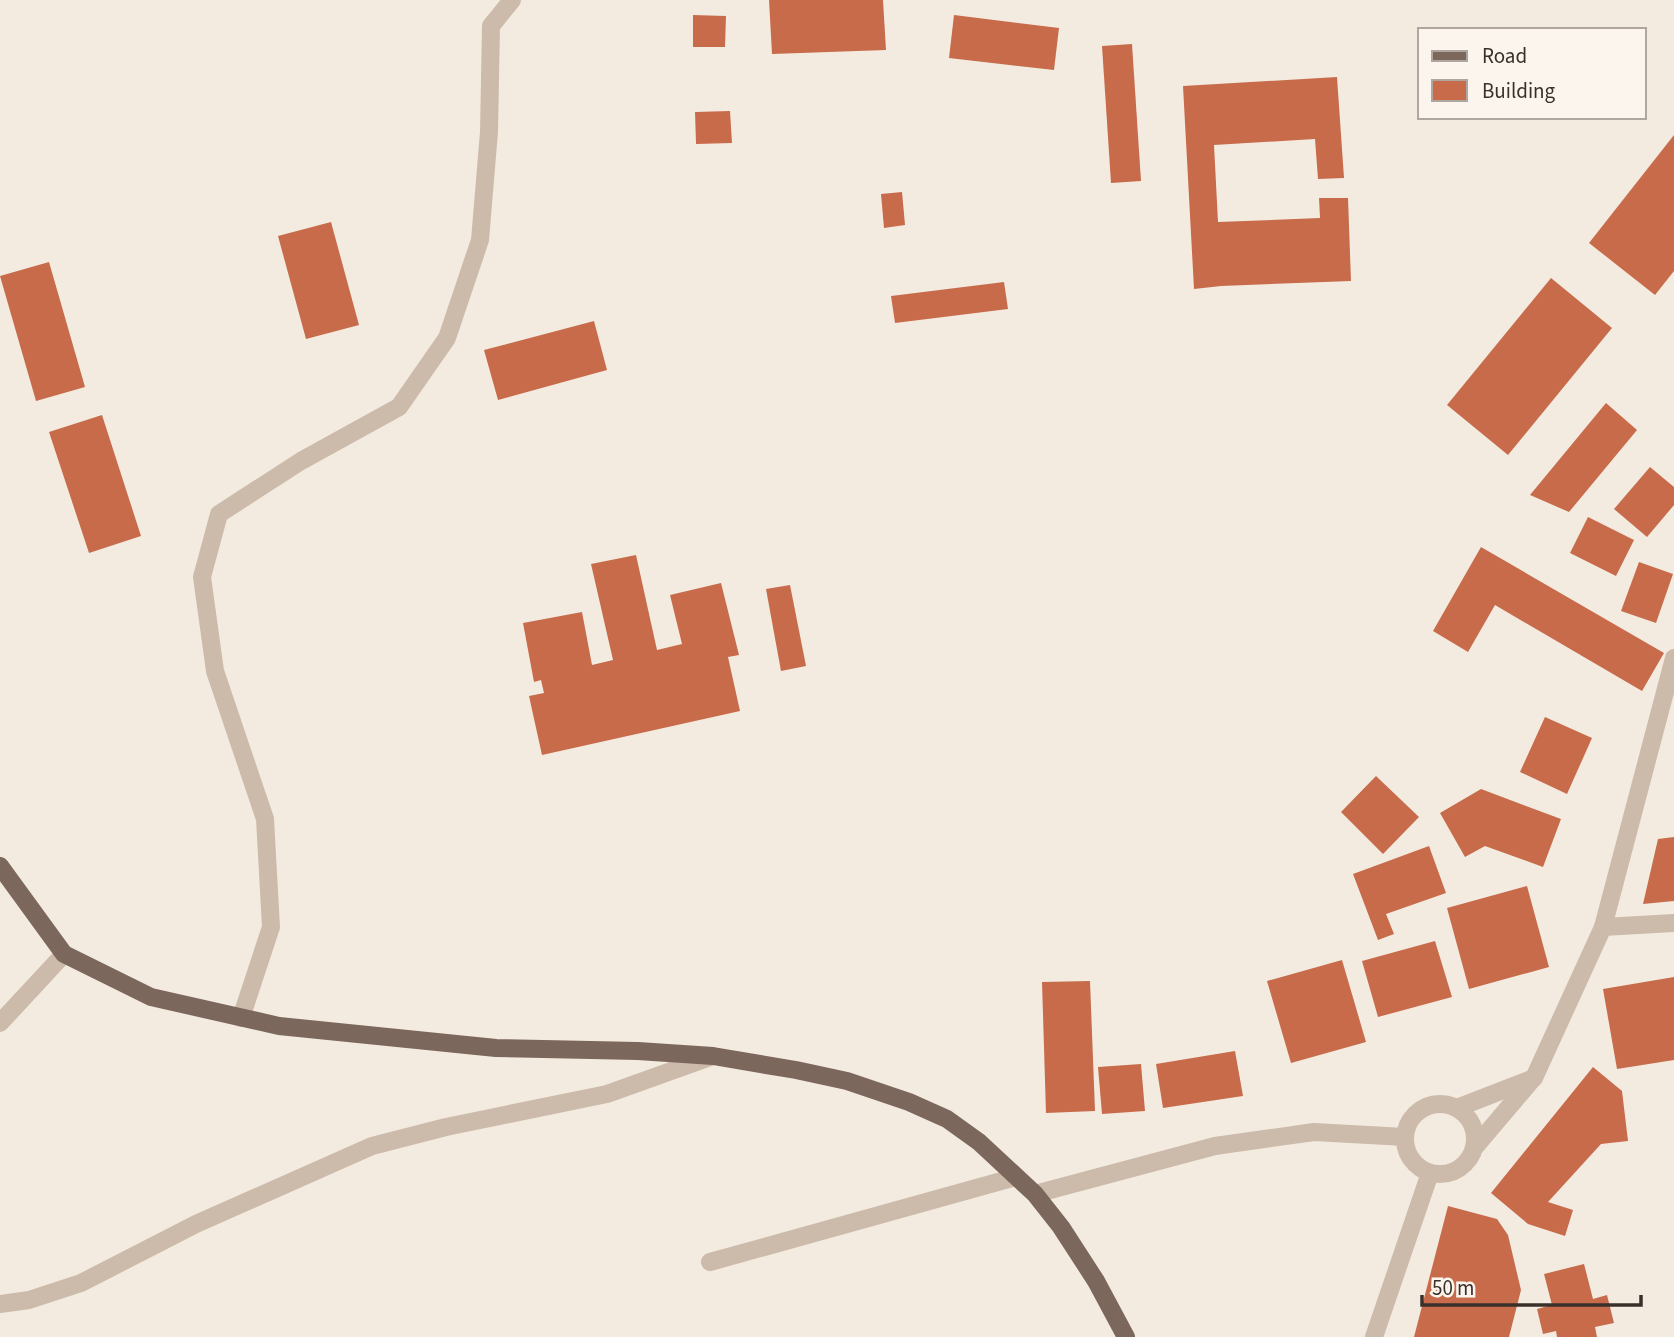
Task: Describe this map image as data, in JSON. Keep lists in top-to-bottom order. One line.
{"legend":["Road","Building"],"scale_bar":"50 m"}
